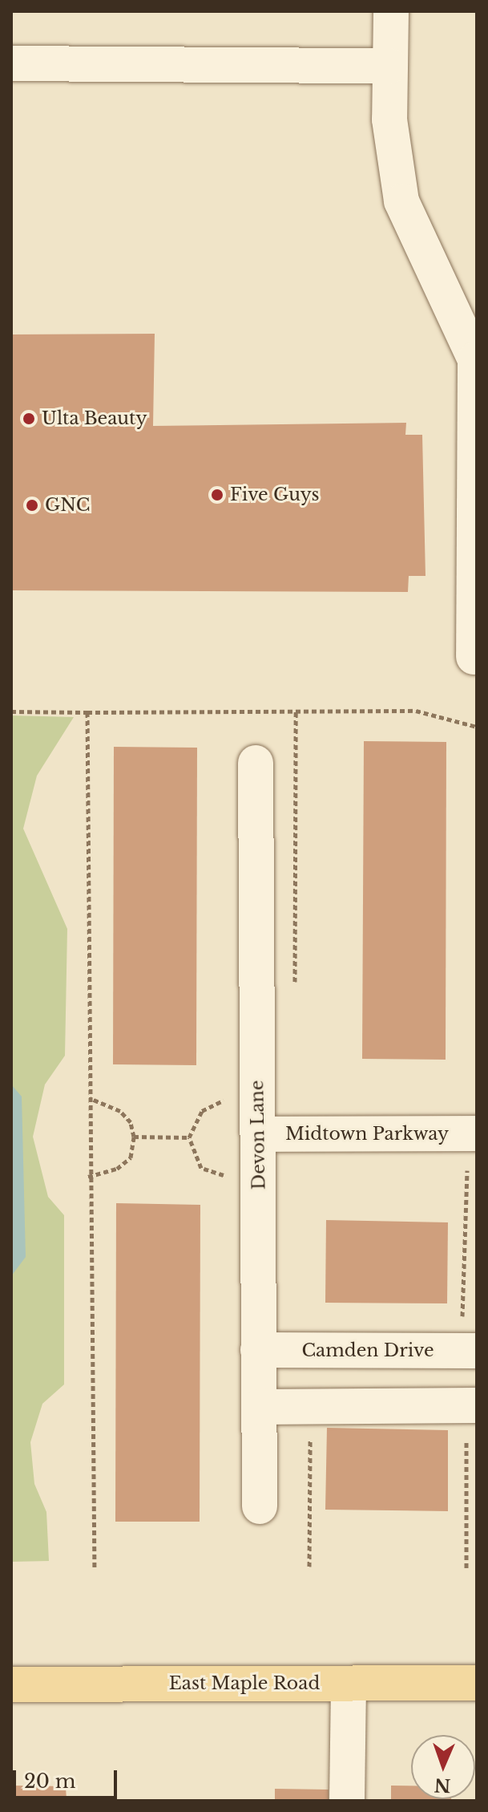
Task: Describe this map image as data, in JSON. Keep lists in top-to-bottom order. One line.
{"streets":{"main road":["East Maple Road"],"street":["Midtown Parkway","Devon Lane","Camden Drive"]},"crossings":[["Midtown Parkway","Devon Lane"],["Devon Lane","Camden Drive"]],"places":["Ulta Beauty","Five Guys","GNC"],"scale_bar":"20 m","north":"bottom"}
